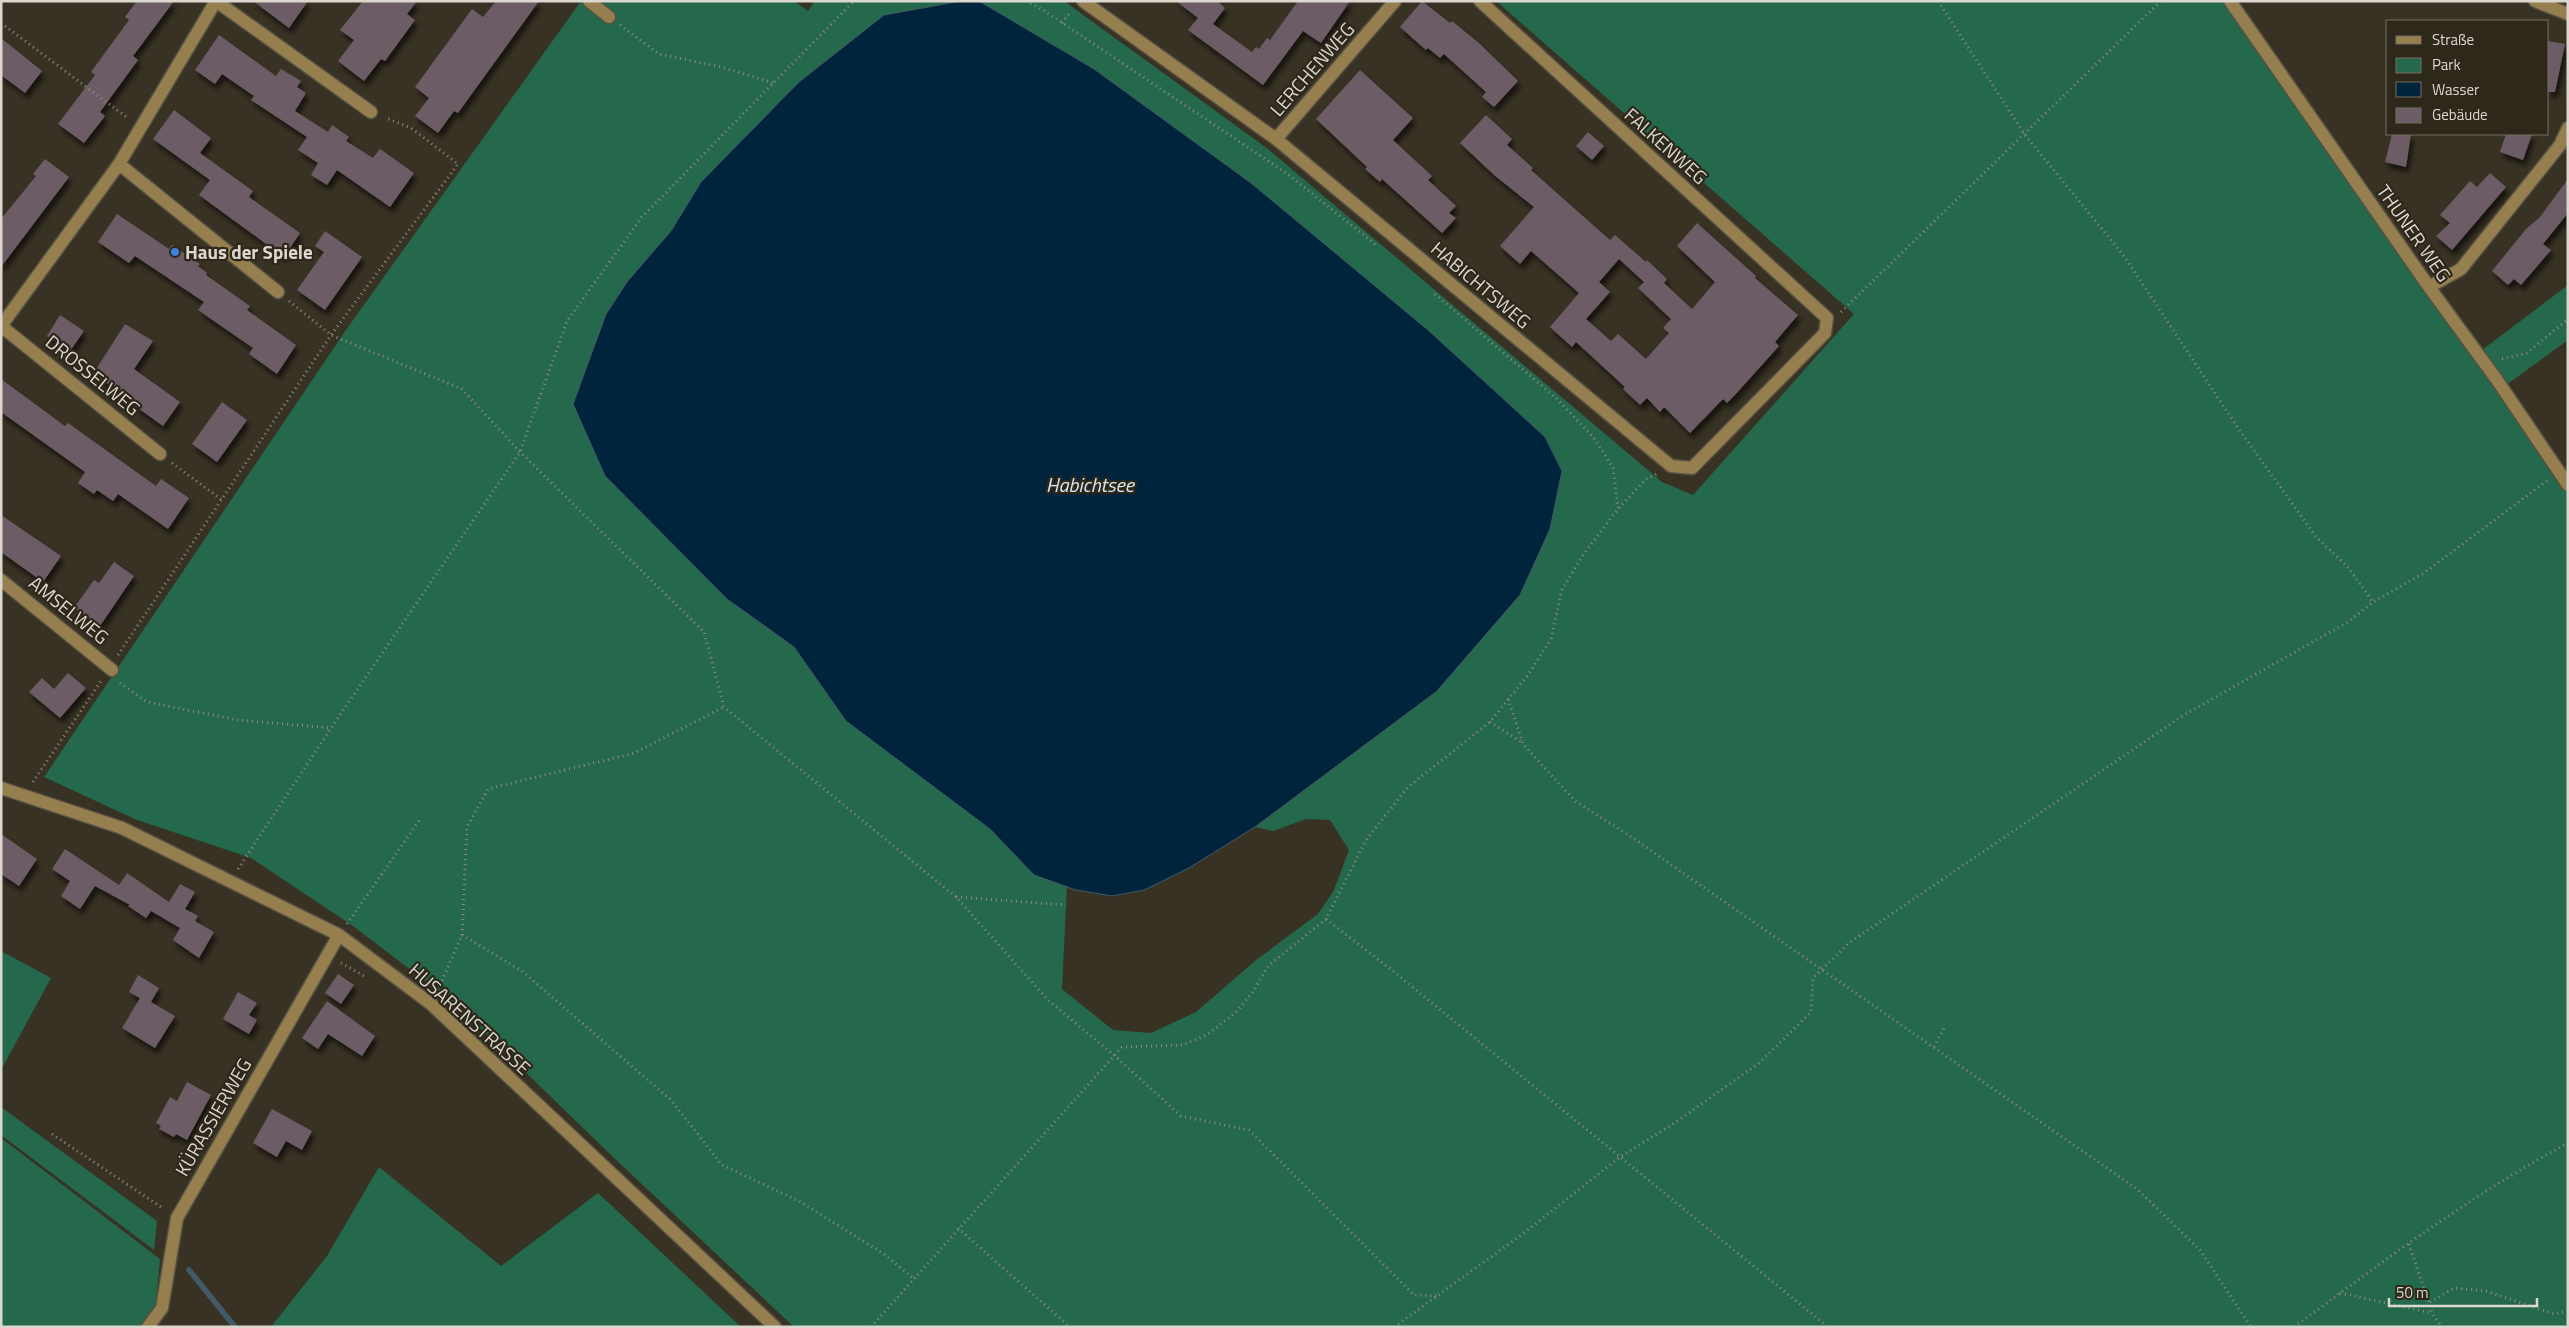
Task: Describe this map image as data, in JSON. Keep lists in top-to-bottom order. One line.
{"streets":{"street":["LERCHENWEG","FALKENWEG","THUNER WEG","HABICHTSWEG","DROSSELWEG","AMSELWEG","HUSARENSTRASSE","KÜRASSIERWEG"]},"crossings":[["LERCHENWEG","HABICHTSWEG"],["HUSARENSTRASSE","KÜRASSIERWEG"]],"water":["Habichtsee"],"places":["Haus der Spiele"],"legend":["Straße","Park","Wasser","Gebäude"],"scale_bar":"50 m"}
